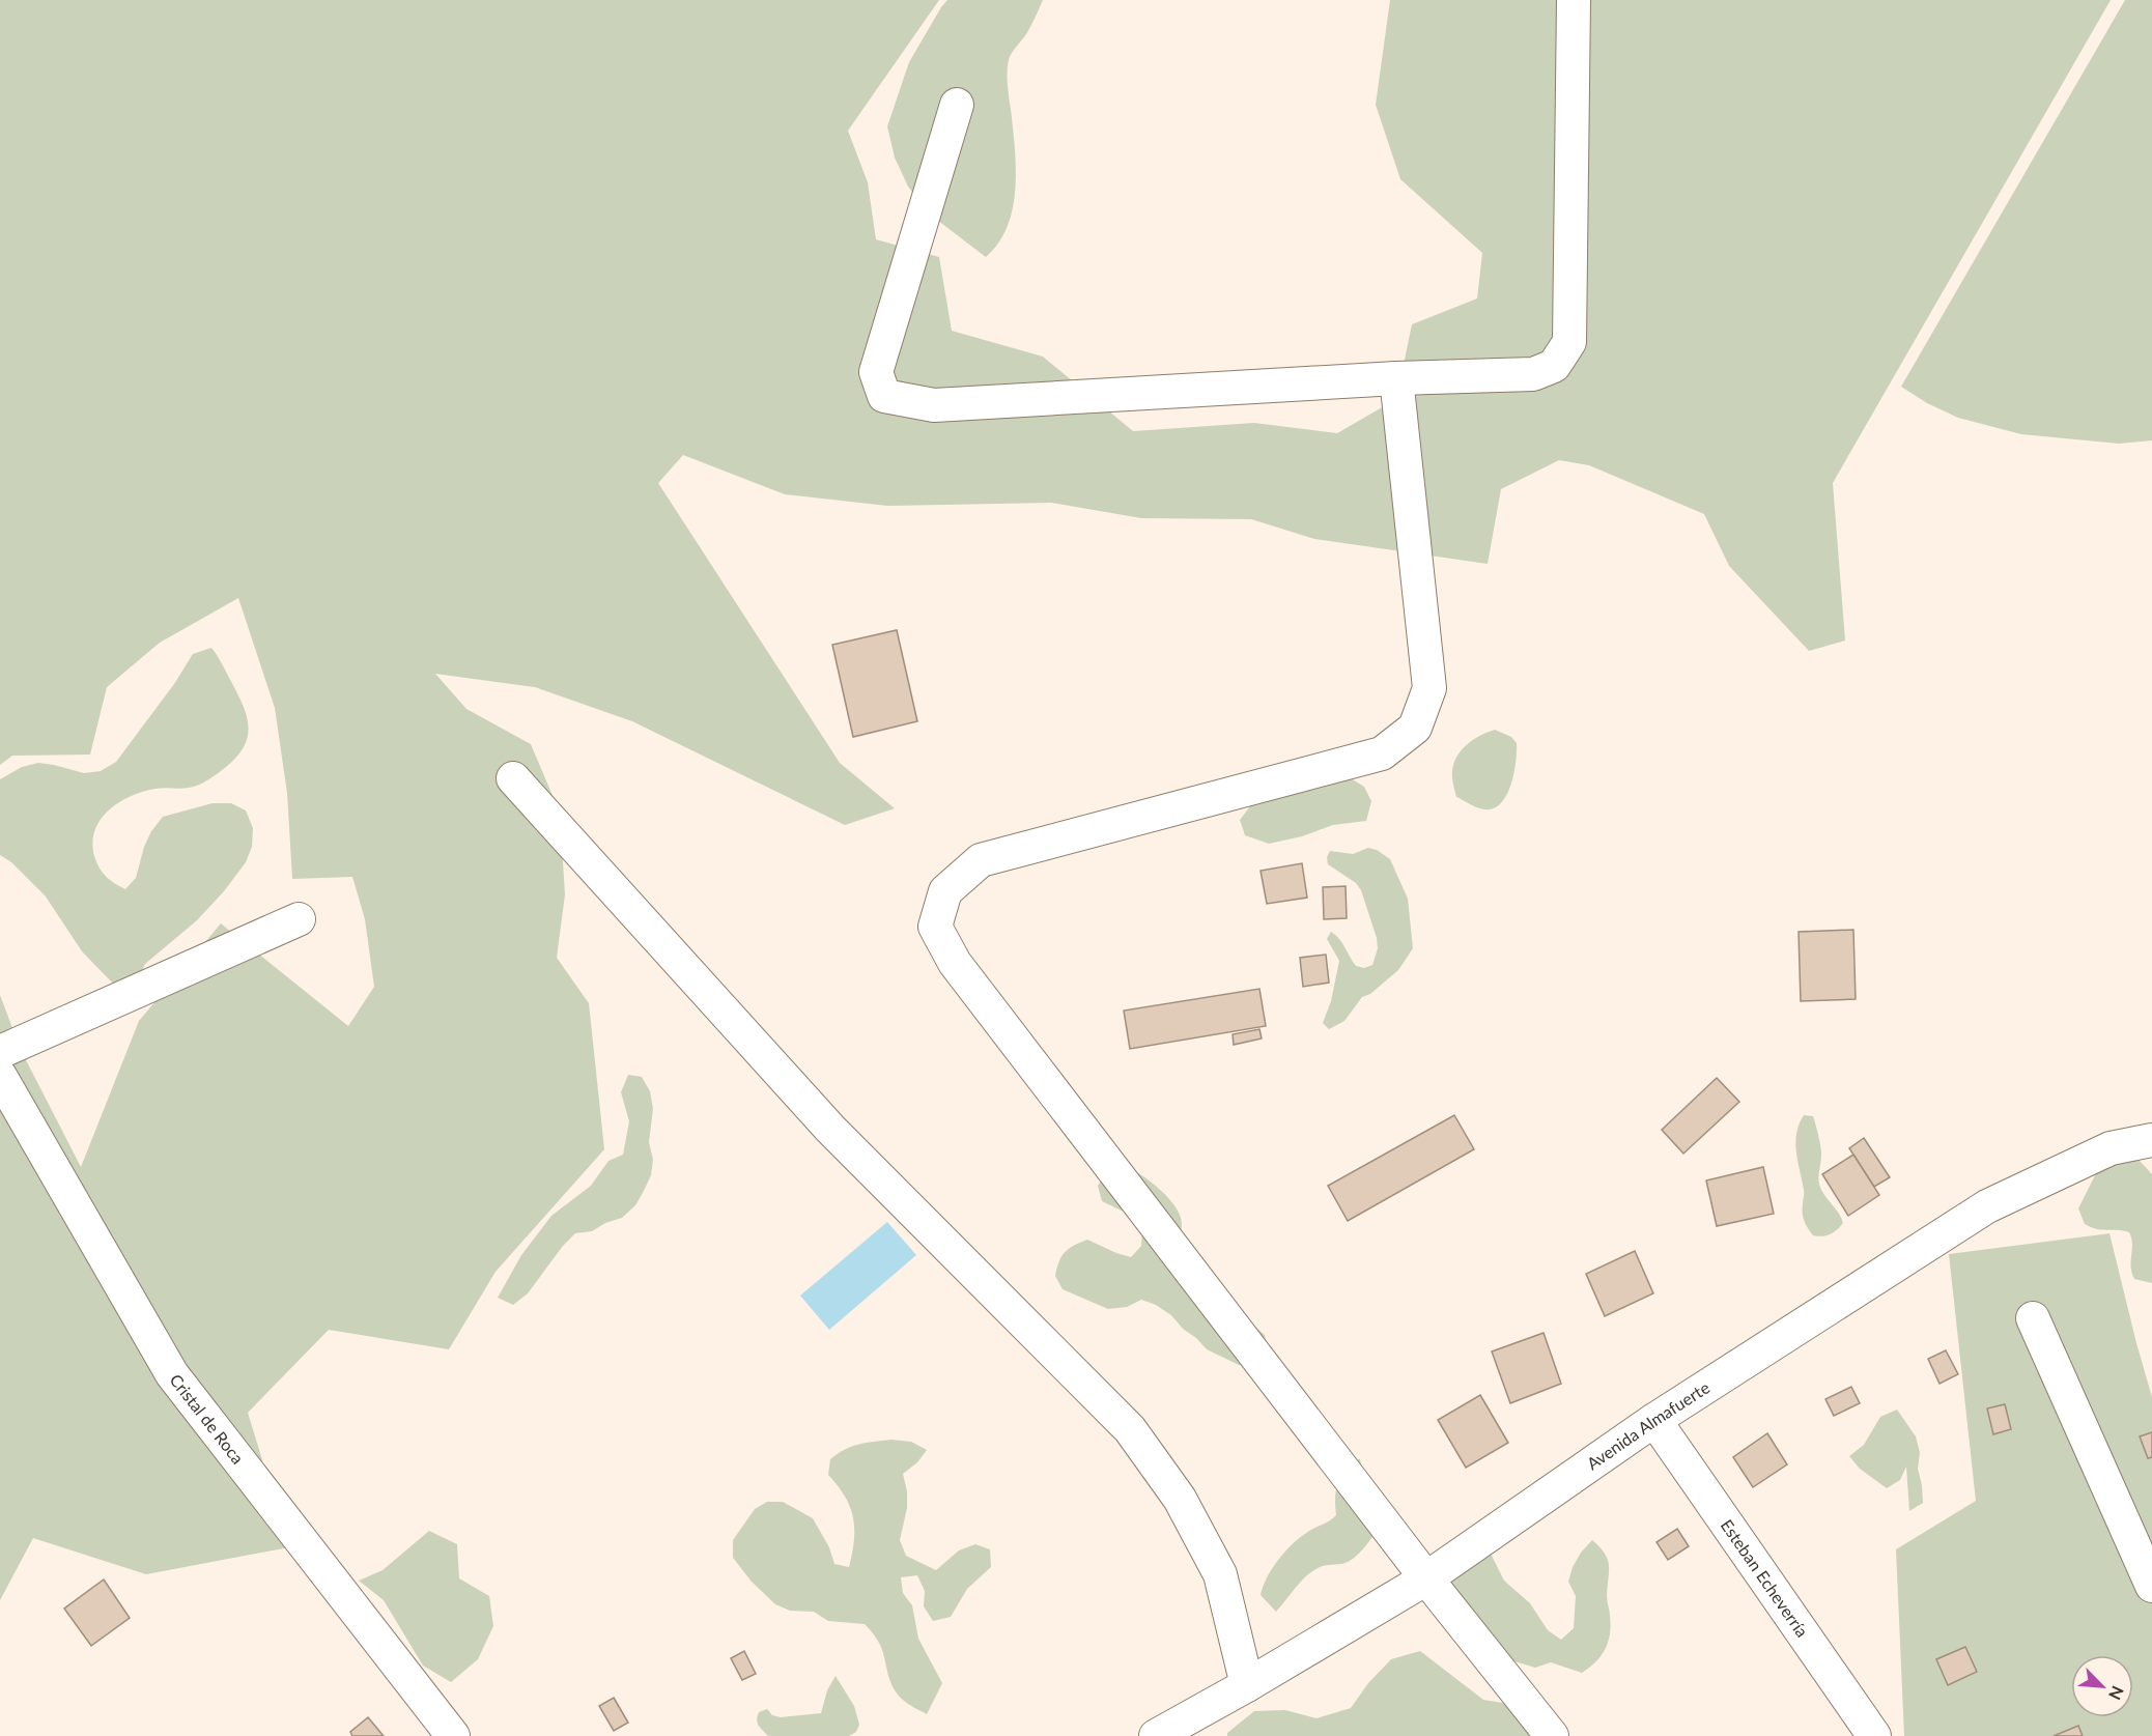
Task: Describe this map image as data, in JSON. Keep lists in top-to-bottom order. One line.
{"streets":{"street":["Cristal de Roca","Avenida Almafuerte","Esteban Echeverría"]},"crossings":[["Avenida Almafuerte","Esteban Echeverría"]],"north":"bottom right"}
